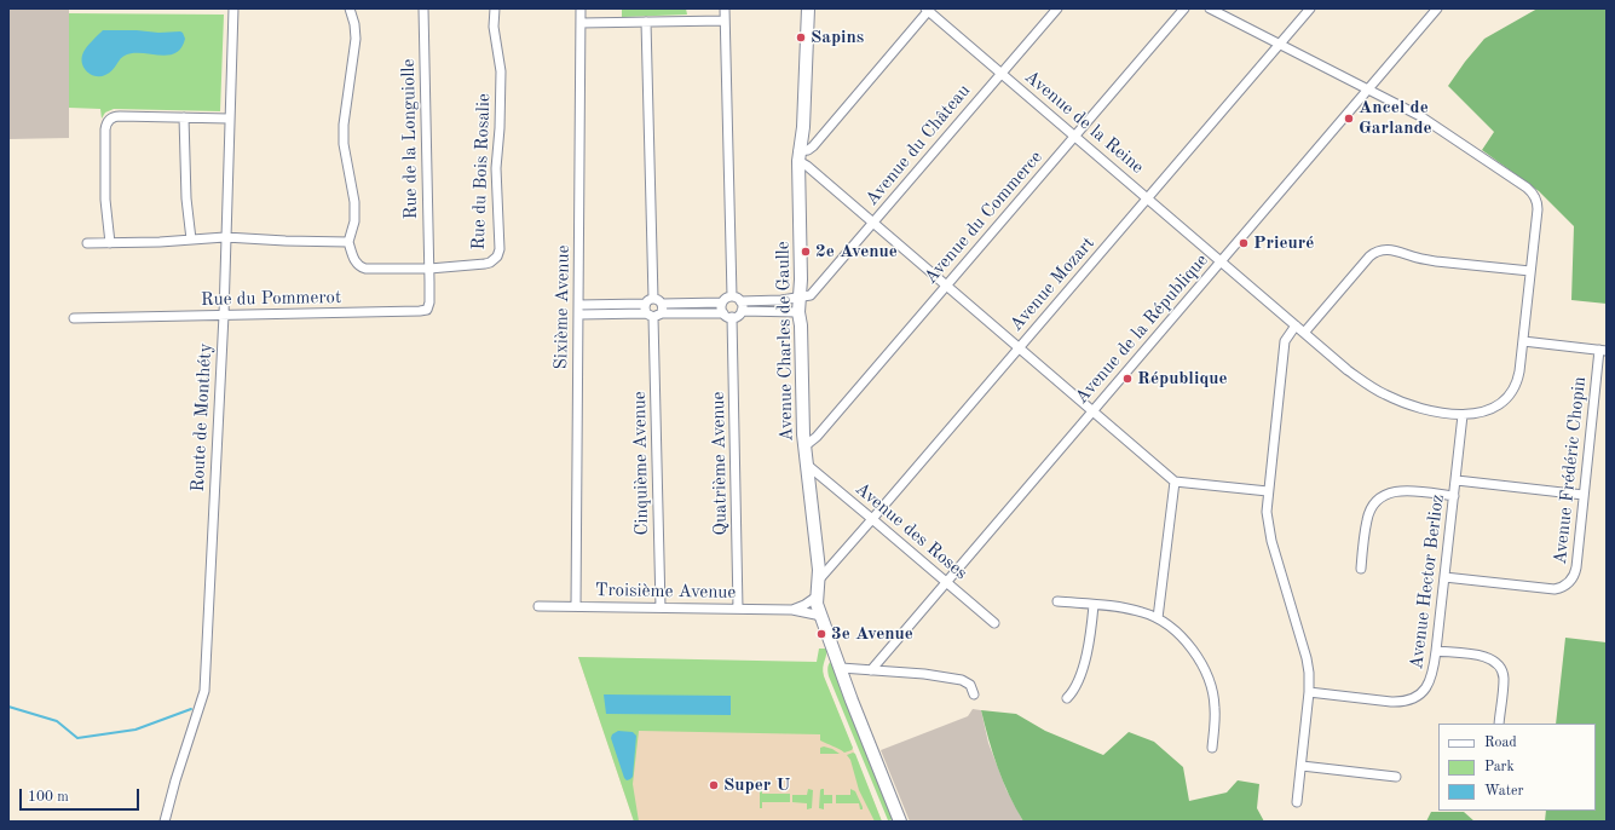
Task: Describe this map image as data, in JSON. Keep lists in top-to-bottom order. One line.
{"streets":{"main road":["Avenue Charles de Gaulle"],"street":["Avenue de la Reine","Rue de la Longuiolle","Avenue du Château","Rue du Bois Rosalie","Avenue du Commerce","Avenue Mozart","Rue du Pommerot","Sixième Avenue","Avenue de la République","Route de Monthéty","Cinquième Avenue","Quatrième Avenue","Avenue Frédéric Chopin","Avenue des Roses","Avenue Hector Berlioz","Troisième Avenue"]},"crossings":[["Avenue de la Reine","Avenue du Château"],["Avenue de la Reine","Avenue du Commerce"],["Avenue de la Reine","Avenue Mozart"],["Avenue de la Reine","Avenue de la République"],["Avenue de la Reine","Avenue Hector Berlioz"],["Rue de la Longuiolle","Rue du Bois Rosalie"],["Rue de la Longuiolle","Rue du Pommerot"],["Avenue du Château","Avenue Charles de Gaulle"],["Rue du Bois Rosalie","Rue du Pommerot"],["Avenue du Commerce","Avenue Charles de Gaulle"],["Avenue Mozart","Avenue Charles de Gaulle"],["Avenue Mozart","Avenue des Roses"],["Rue du Pommerot","Route de Monthéty"],["Sixième Avenue","Troisième Avenue"],["Avenue de la République","Avenue des Roses"],["Avenue Charles de Gaulle","Avenue des Roses"],["Avenue Charles de Gaulle","Troisième Avenue"],["Cinquième Avenue","Troisième Avenue"],["Quatrième Avenue","Troisième Avenue"],["Avenue Frédéric Chopin","Avenue Hector Berlioz"]],"places":["Sapins","Ancel de Garlande","Prieuré","2e Avenue","République","3e Avenue","Super U"],"legend":["Road","Park","Water"],"scale_bar":"100 m"}
